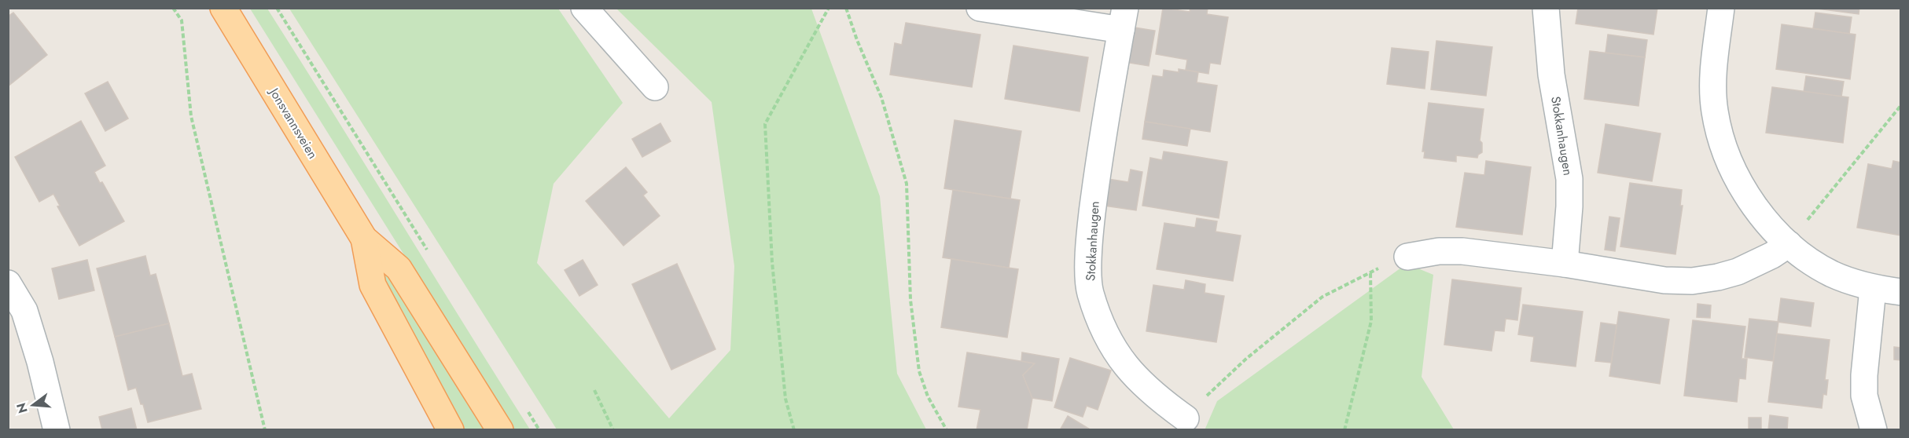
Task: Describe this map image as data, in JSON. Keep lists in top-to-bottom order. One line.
{"streets":{"main road":["Jonsvannsveien"],"street":["Stokkanhaugen"]},"north":"left"}
